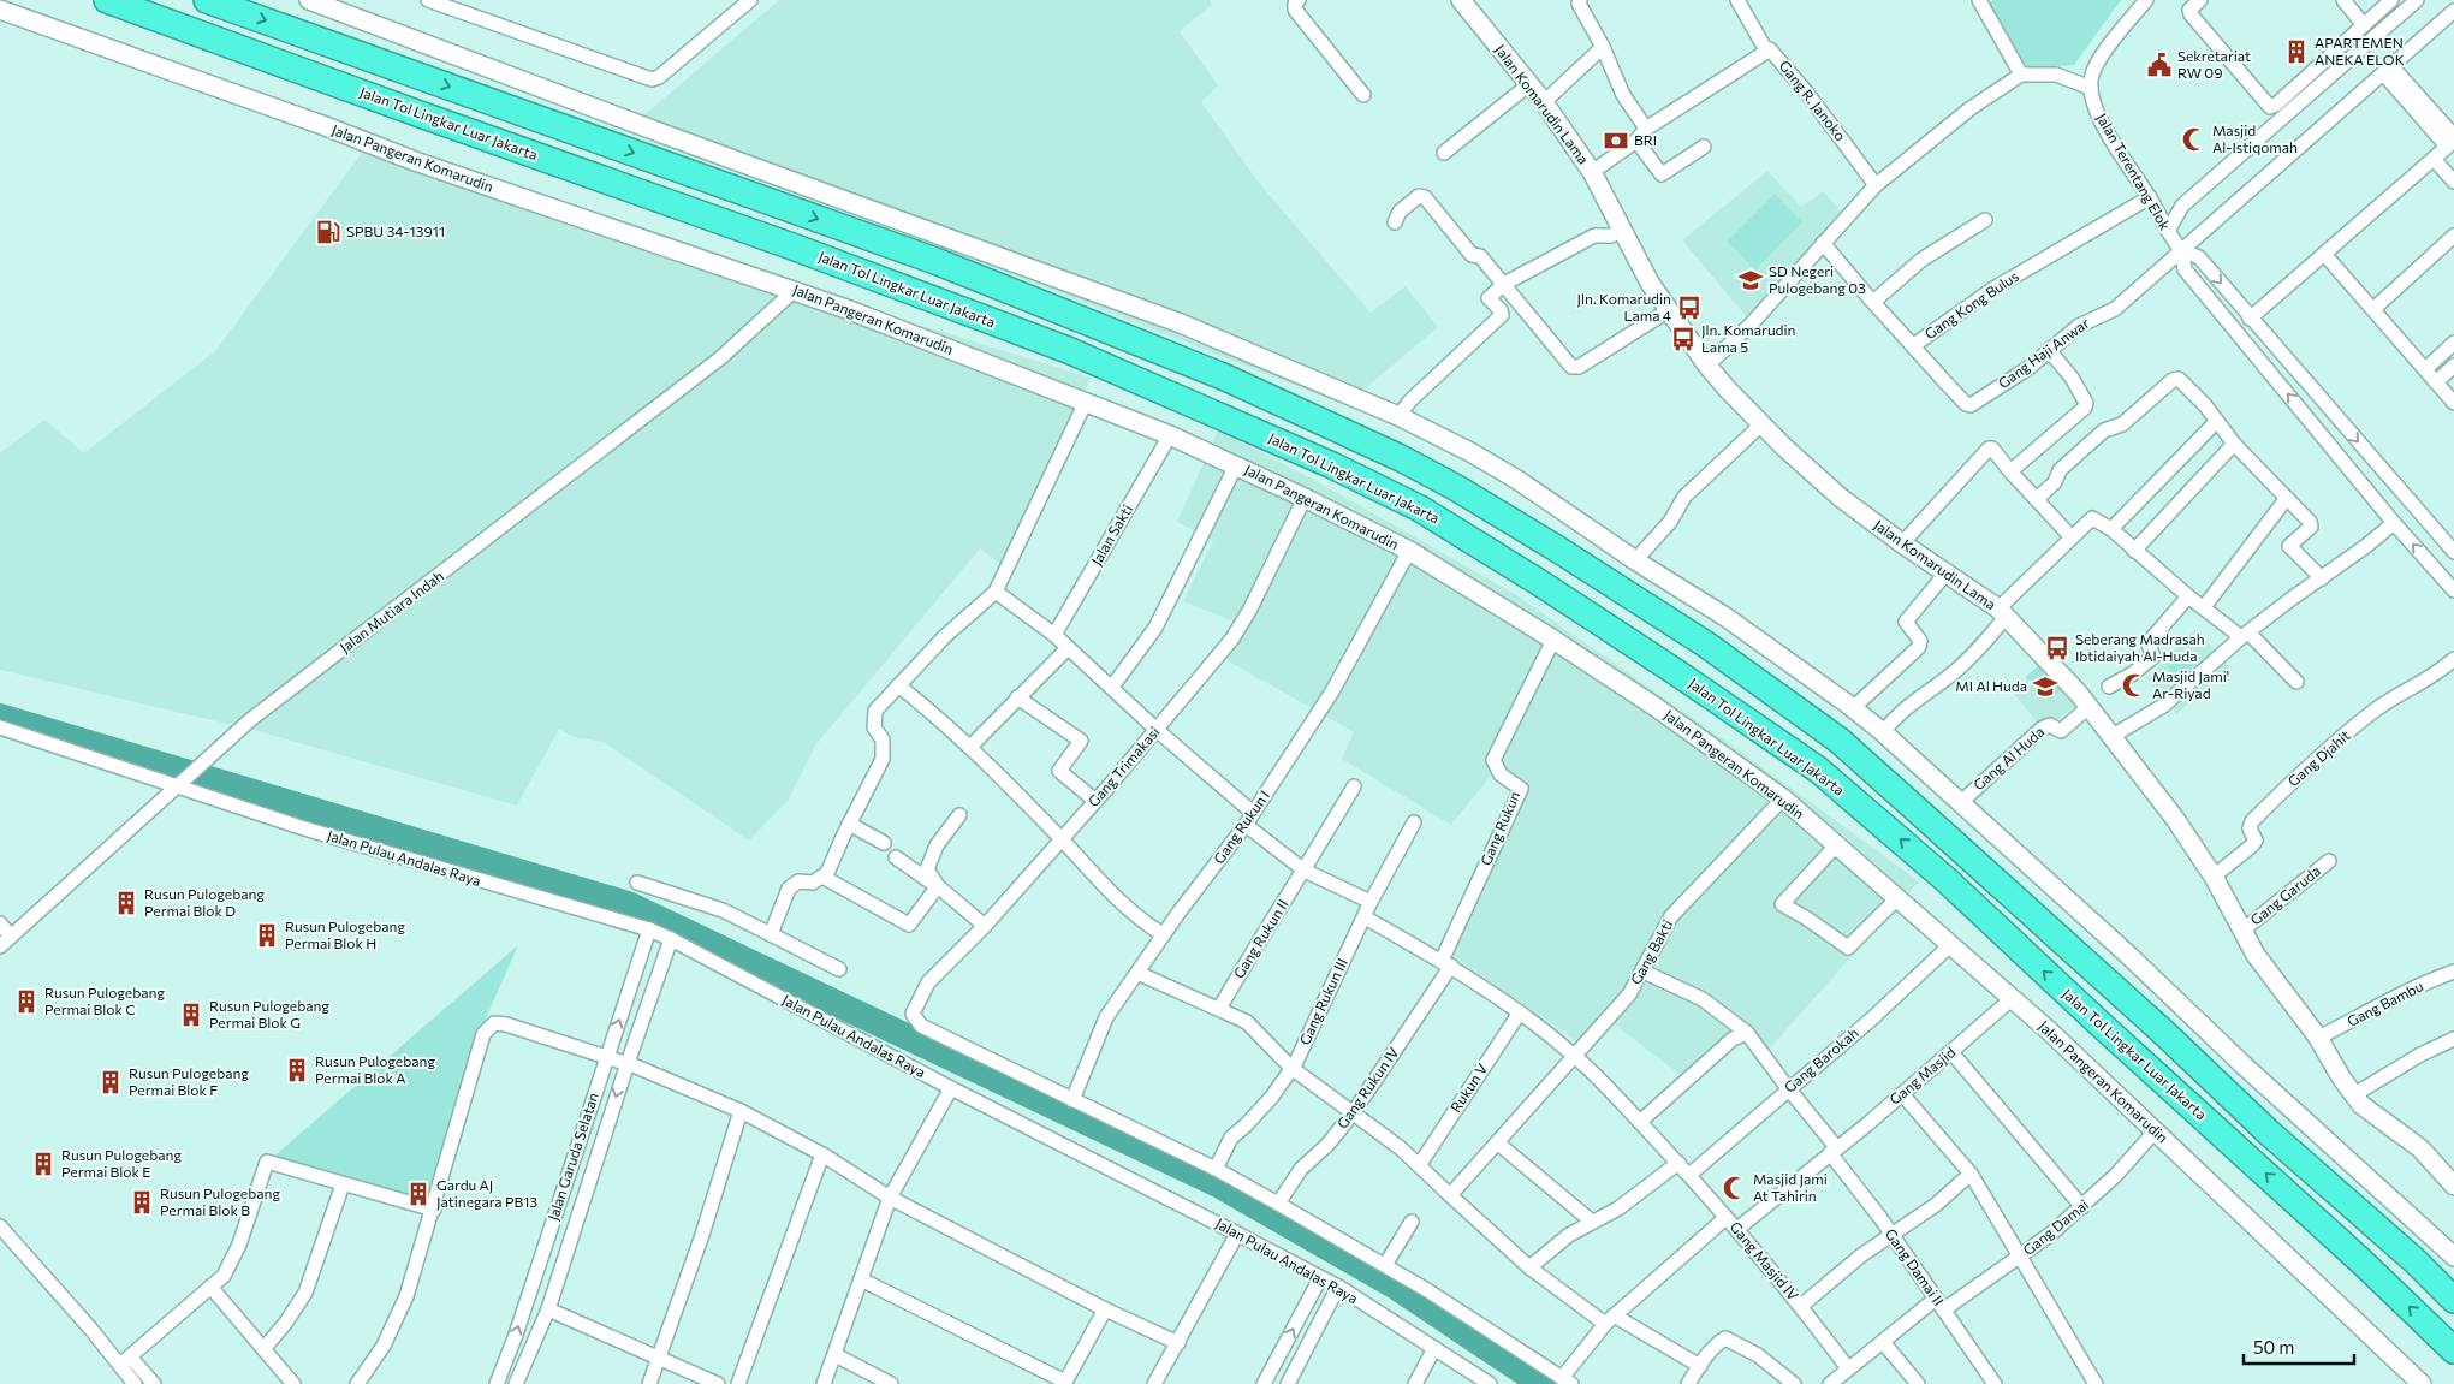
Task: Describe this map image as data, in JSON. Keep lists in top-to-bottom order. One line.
{"streets":{"highway":["Jalan Tol Lingkar Luar Jakarta"],"street":["Gang R. Janoko","Jalan Komarudin Lama","Jalan Pangeran Komarudin","Jalan Terentang Elok","Gang Kong Bulus","Gang Haji Anwar","Jalan Sakti","Jalan Mutiara Indah","Gang Al Huda","Gang Djahit","Gang Trimakasi","Gang Rukun I","Gang Rukun","Jalan Pulau Andalas Raya","Gang Garuda","Gang Rukun II","Gang Bakti","Gang Rukun III","Gang Bambu","Gang Barokah","Gang Masjid","Gang Rukun IV","Rukun V","Jalan Garuda Selatan","Gang Damai","Gang Masjid IV","Gang Damai II"]},"crossings":[["Gang R. Janoko","Jalan Komarudin Lama"],["Jalan Komarudin Lama","Gang Al Huda"],["Jalan Komarudin Lama","Gang Djahit"],["Jalan Komarudin Lama","Gang Garuda"],["Jalan Komarudin Lama","Gang Bambu"],["Jalan Pangeran Komarudin","Jalan Sakti"],["Jalan Pangeran Komarudin","Jalan Mutiara Indah"],["Jalan Pangeran Komarudin","Gang Trimakasi"],["Jalan Pangeran Komarudin","Gang Rukun I"],["Jalan Pangeran Komarudin","Gang Rukun"],["Jalan Pangeran Komarudin","Gang Bakti"],["Jalan Pangeran Komarudin","Gang Barokah"],["Jalan Pangeran Komarudin","Gang Masjid"],["Jalan Pangeran Komarudin","Gang Damai"],["Jalan Terentang Elok","Gang Kong Bulus"],["Jalan Terentang Elok","Gang Haji Anwar"],["Gang Kong Bulus","Gang Haji Anwar"],["Jalan Mutiara Indah","Jalan Pulau Andalas Raya"],["Gang Trimakasi","Gang Rukun I"],["Gang Rukun","Gang Rukun IV"],["Gang Rukun","Gang Masjid IV"],["Jalan Pulau Andalas Raya","Jalan Garuda Selatan"],["Gang Bakti","Gang Masjid IV"],["Gang Bakti","Gang Damai II"],["Gang Rukun III","Gang Masjid IV"],["Gang Barokah","Gang Masjid IV"],["Gang Barokah","Gang Damai II"],["Gang Masjid","Gang Masjid IV"],["Gang Masjid","Gang Damai II"],["Gang Rukun IV","Gang Masjid IV"],["Rukun V","Gang Masjid IV"],["Gang Damai","Gang Masjid IV"],["Gang Damai","Gang Damai II"]],"places":{"building":["APARTEMEN ANEKA ELOK","Rusun Pulogebang Permai Blok D","Rusun Pulogebang Permai Blok H","Rusun Pulogebang Permai Blok C","Rusun Pulogebang Permai Blok G","Rusun Pulogebang Permai Blok A","Rusun Pulogebang Permai Blok F","Rusun Pulogebang Permai Blok E","Gardu AJ Jatinegara PB13","Rusun Pulogebang Permai Blok B"],"public building":["Sekretariat RW 09"],"mosque":["Masjid Al-Istiqomah","Masjid Jami' Ar-Riyad","Masjid Jami At Tahirin"],"bank":["BRI"],"fuel station":["SPBU 34-13911"],"school or university":["SD Negeri Pulogebang 03","MI Al Huda"],"bus stop":["Jln. Komarudin Lama 4","Jln. Komarudin Lama 5","Seberang Madrasah Ibtidaiyah Al-Huda"]},"scale_bar":"50 m"}
